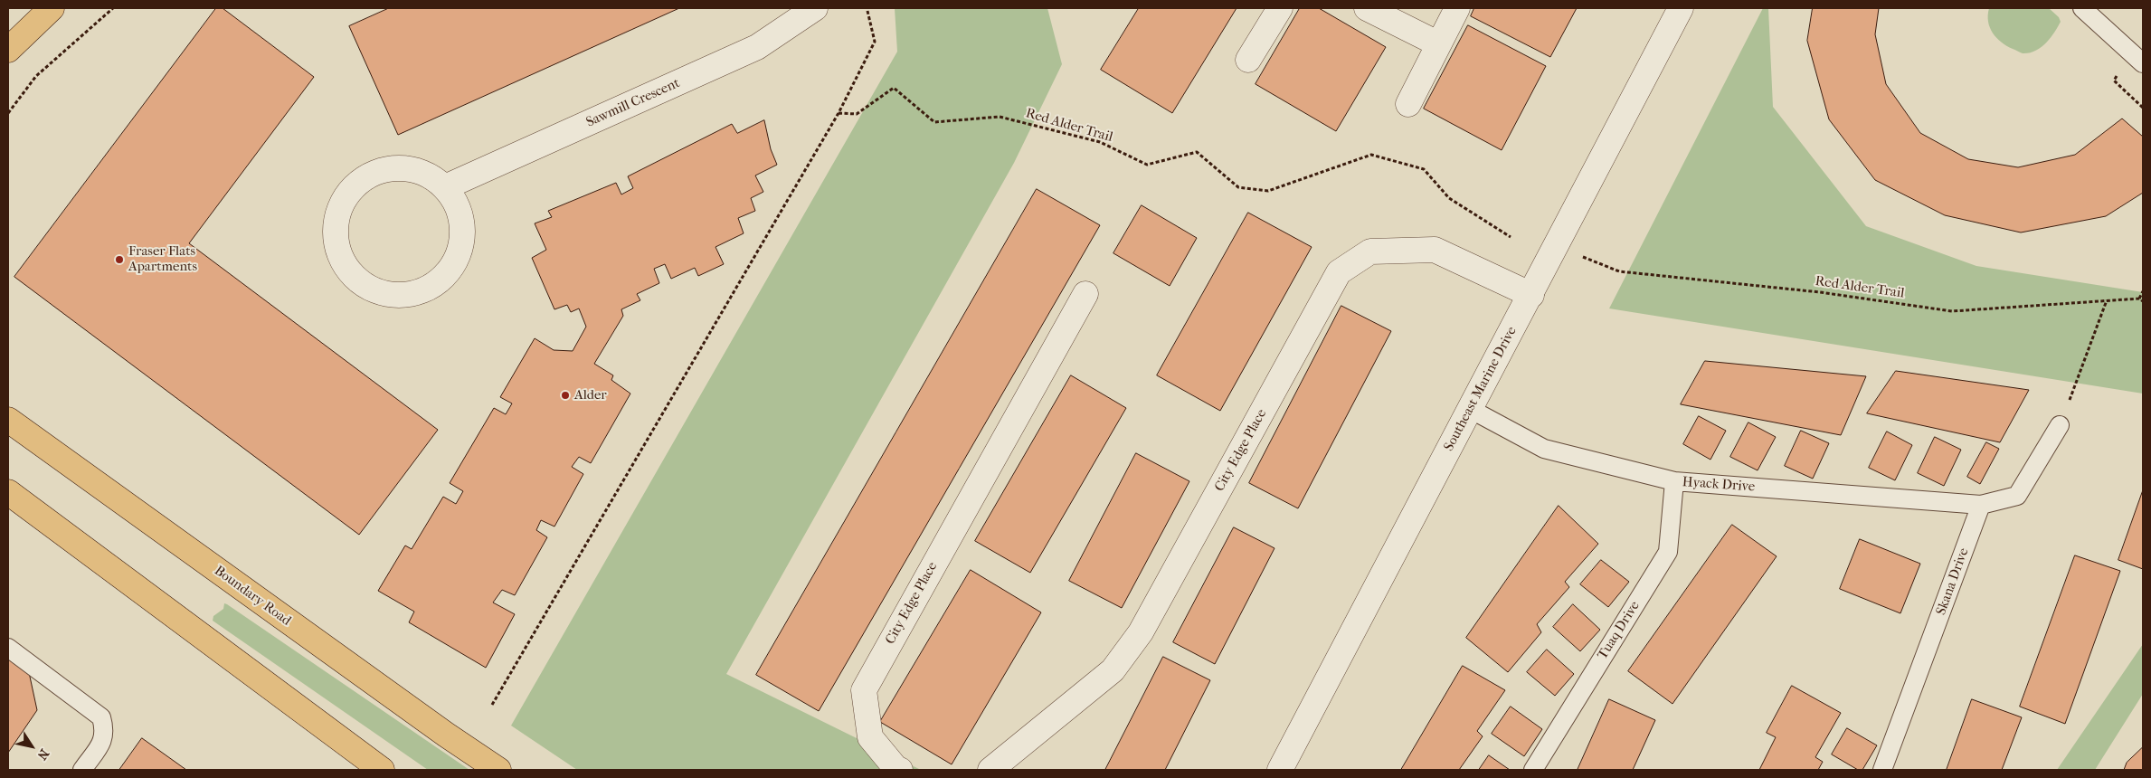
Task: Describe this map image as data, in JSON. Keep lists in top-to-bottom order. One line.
{"streets":{"main road":["Boundary Road"],"street":["Sawmill Crescent","Southeast Marine Drive","City Edge Place"],"lane":["Hyack Drive","Skana Drive","Tuaq Drive"],"path":["Red Alder Trail"]},"crossings":[["Southeast Marine Drive","City Edge Place"],["Southeast Marine Drive","Hyack Drive"],["Hyack Drive","Skana Drive"],["Hyack Drive","Tuaq Drive"]],"places":["Fraser Flats Apartments","Alder"],"north":"bottom right"}
